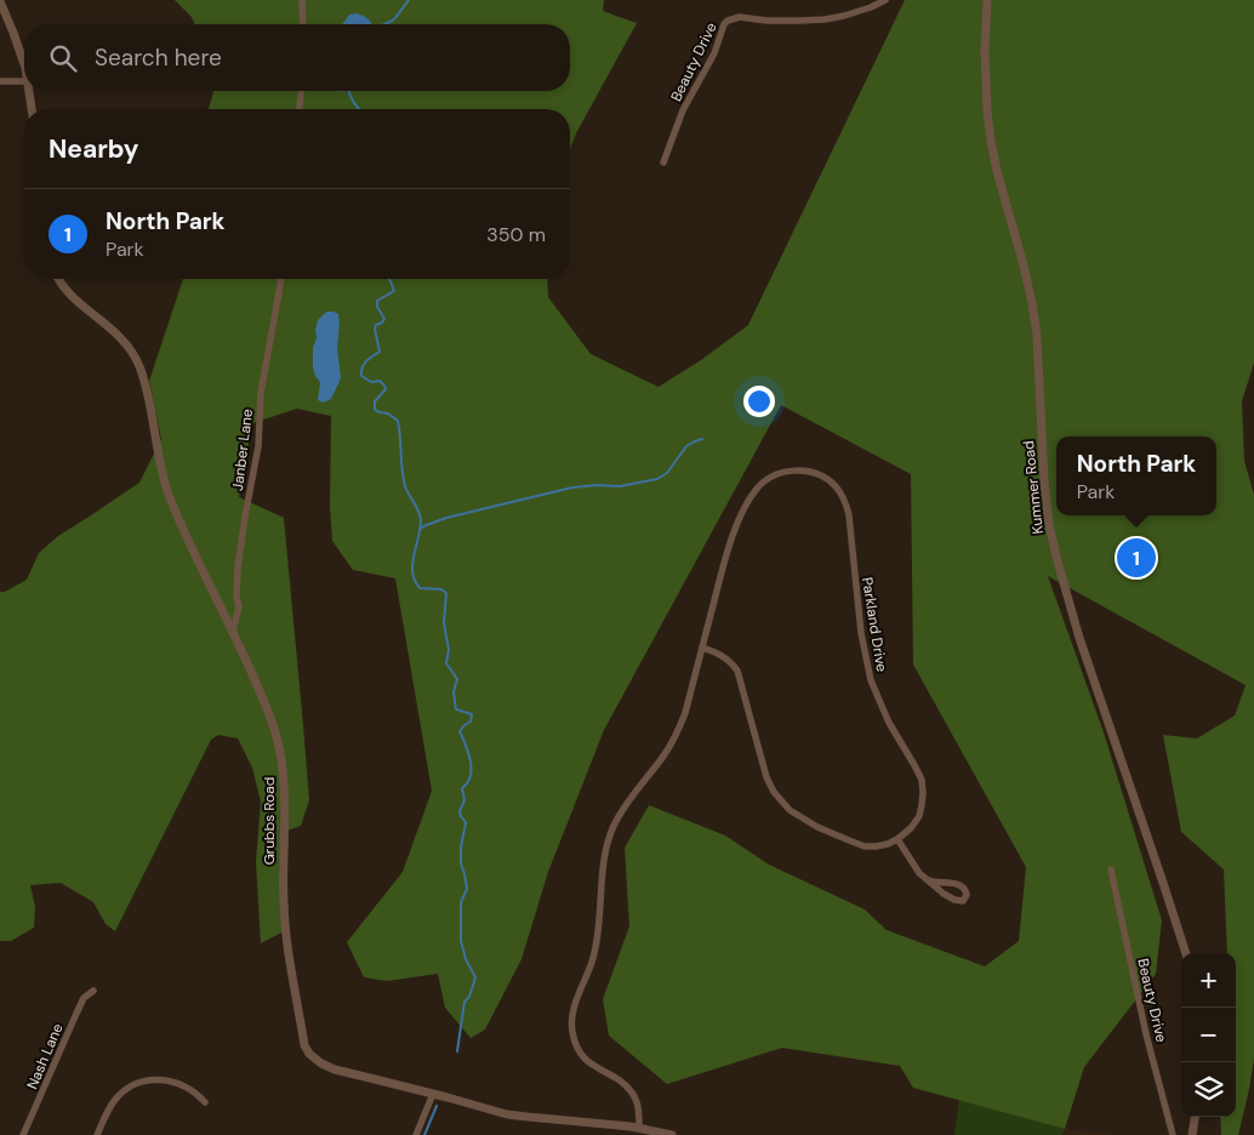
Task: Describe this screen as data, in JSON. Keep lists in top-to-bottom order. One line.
{"streets":{"street":["Beauty Drive","Janber Lane","Kummer Road","Parkland Drive","Grubbs Road","Nash Lane"]},"crossings":[["Janber Lane","Grubbs Road"],["Parkland Drive","Grubbs Road"]],"page":{"search":"Search here","heading":"Nearby","list":[{"mark":"1","name":"North Park","note":"Park","value":"350 m"}],"popup":["North Park","Park"],"pins":"1","map_buttons":["+","−"]}}
